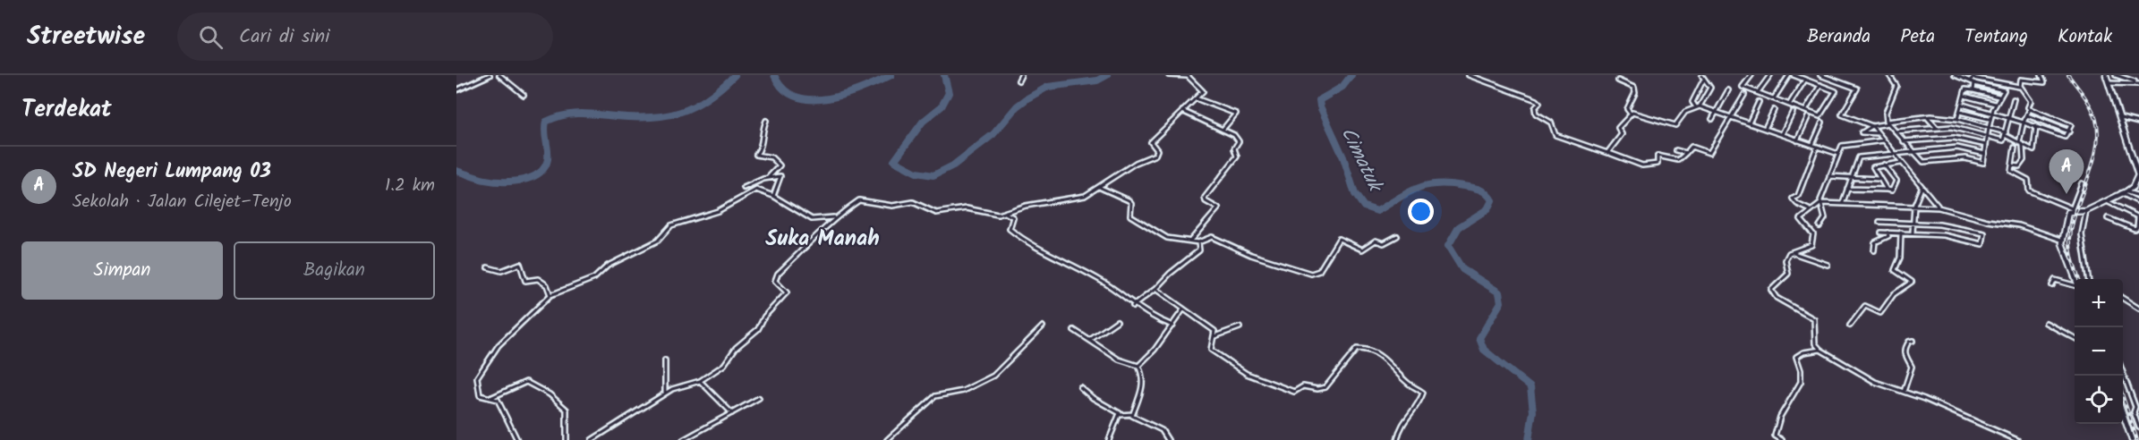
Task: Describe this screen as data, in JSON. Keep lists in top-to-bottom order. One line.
{"districts":["Suka Manah"],"water":["Cimatuk"],"page":{"header":"Streetwise","search":"Cari di sini","nav":["Beranda","Peta","Tentang","Kontak"],"heading":"Terdekat","list":[{"mark":"A","name":"SD Negeri Lumpang 03","note":"Sekolah · Jalan Cilejet–Tenjo","value":"1.2 km"}],"pins":"A","buttons":["Simpan","Bagikan"],"map_buttons":["+","−"]}}
